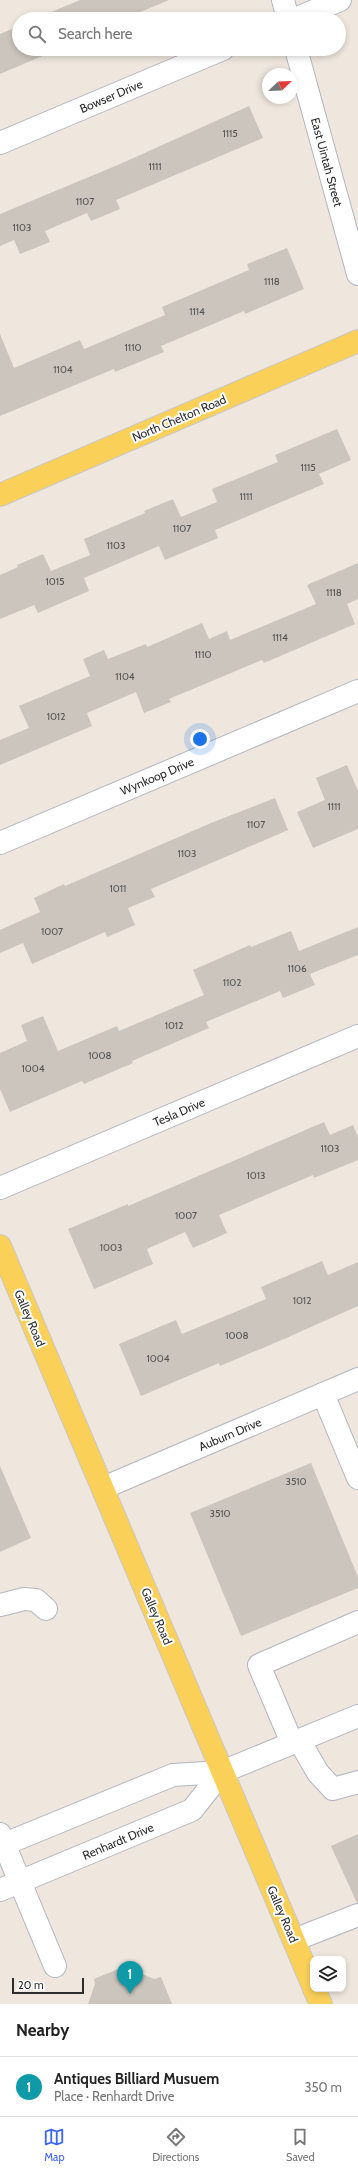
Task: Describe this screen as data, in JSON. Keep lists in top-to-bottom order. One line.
{"streets":{"main road":["North Chelton Road","Galley Road"],"street":["Bowser Drive","East Uintah Street","Wynkoop Drive","Tesla Drive","Auburn Drive","Renhardt Drive"]},"crossings":[["Galley Road","Auburn Drive"],["Galley Road","Renhardt Drive"]],"house_numbers":["1115","1111","1107","1103","1118","1114","1110","1104","1115","1111","1107","1103","1015","1118","1114","1110","1104","1012","1111","1107","1103","1011","1007","1106","1102","1012","1008","1004","1103","1013","1007","1003","1012","1008","1004","3510","3510"],"scale_bar":"20 m","north":"top right","page":{"search":"Search here","pins":"1","scale":"20 m","heading":"Nearby","list":[{"mark":"1","name":"Antiques Billiard Musuem","note":"Place · Renhardt Drive","value":"350 m"}],"nav":["Map","Directions","Saved"]}}
